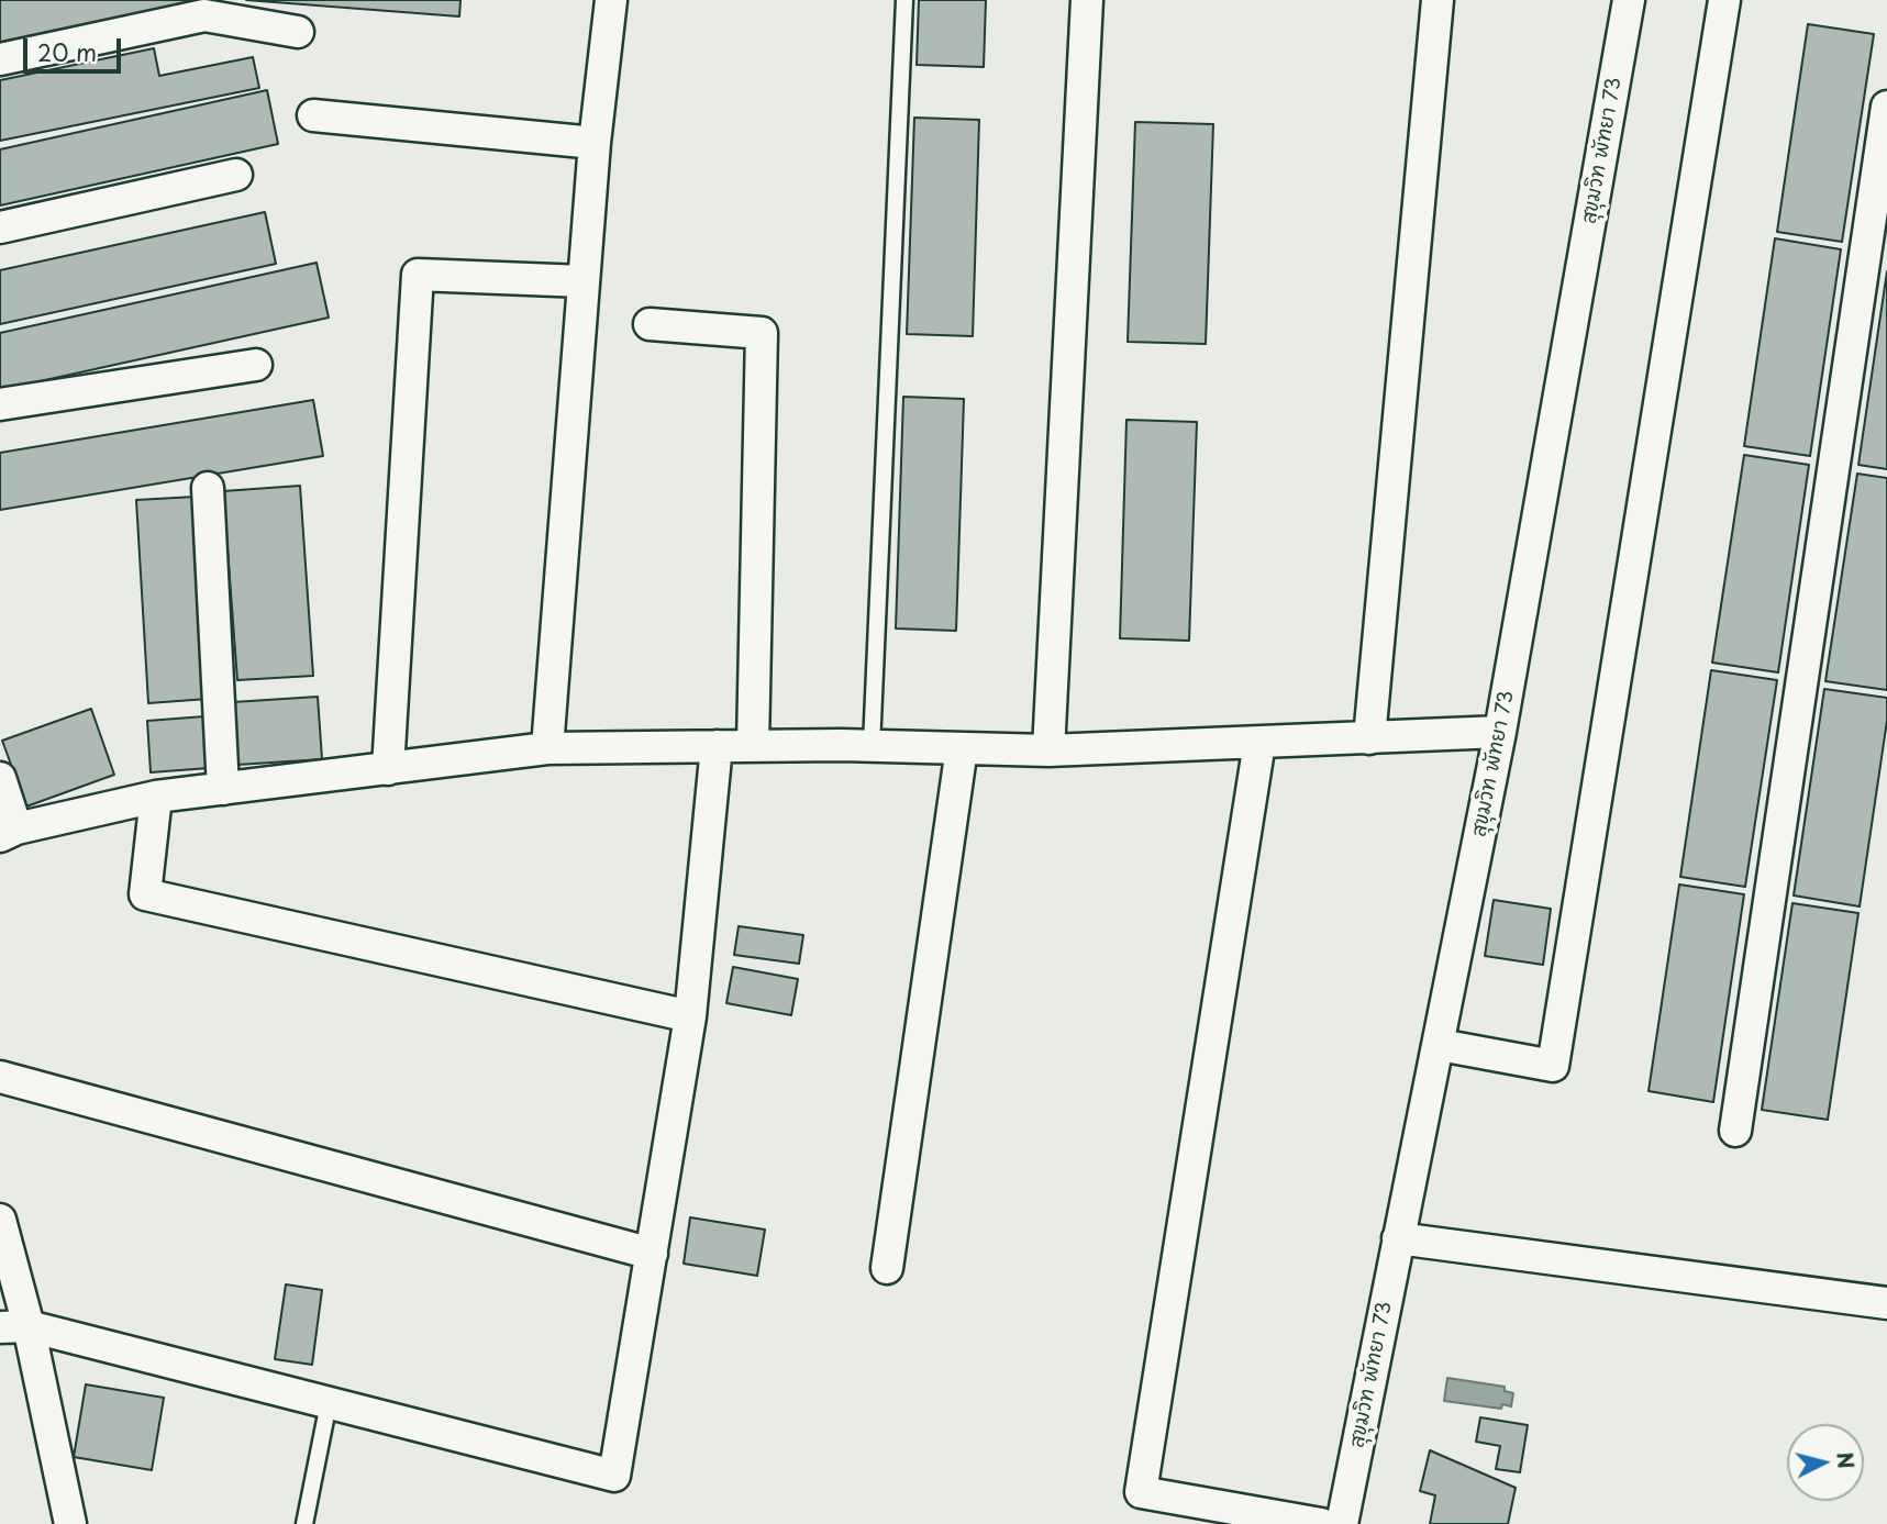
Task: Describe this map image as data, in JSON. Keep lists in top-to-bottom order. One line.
{"streets":{"street":["สุขุมวิท พัทยา 73"]},"scale_bar":"20 m","north":"right"}
